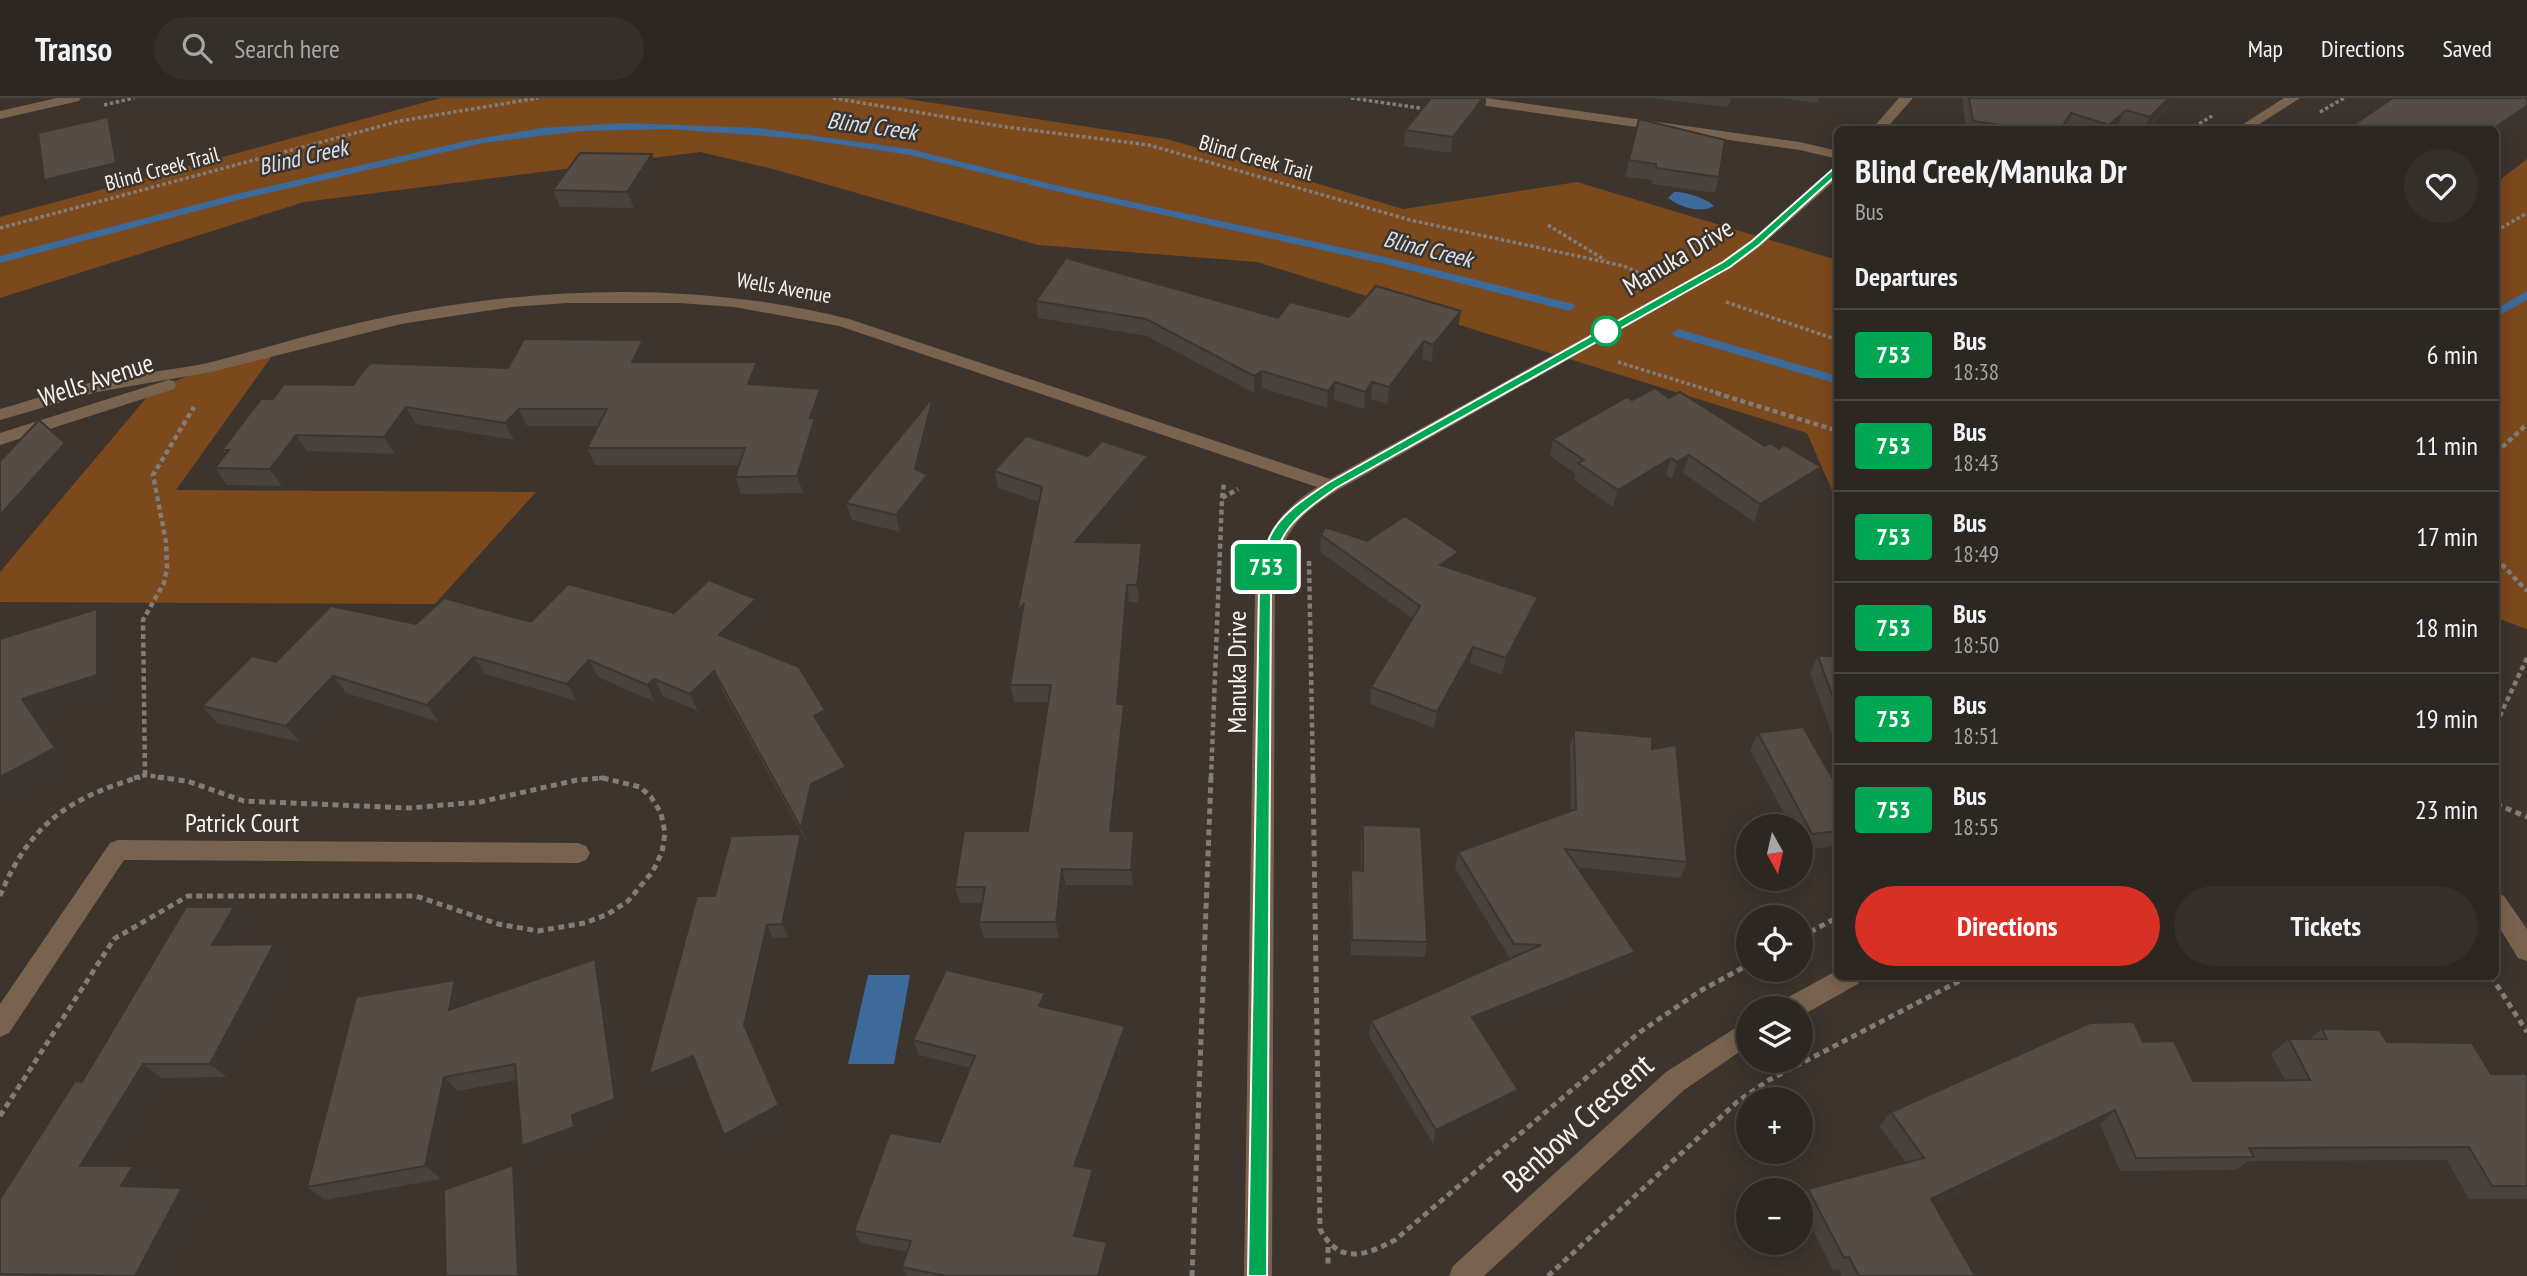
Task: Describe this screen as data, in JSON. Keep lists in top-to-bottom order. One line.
{"streets":{"street":["Manuka Drive","Wells Avenue","Patrick Court","Benbow Crescent"],"path":["Blind Creek Trail"]},"crossings":[["Manuka Drive","Wells Avenue"]],"water":["Blind Creek"],"lines":["bus line 753"],"north":"bottom","page":{"header":"Transo","search":"Search here","nav":["Map","Directions","Saved"],"on_map":"753","heading":[["Blind Creek/Manuka Dr","Bus"],"Departures"],"list":[{"mark":"753","name":"Bus","note":"18:38","value":"6 min"},{"mark":"753","name":"Bus","note":"18:43","value":"11 min"},{"mark":"753","name":"Bus","note":"18:49","value":"17 min"},{"mark":"753","name":"Bus","note":"18:50","value":"18 min"},{"mark":"753","name":"Bus","note":"18:51","value":"19 min"},{"mark":"753","name":"Bus","note":"18:55","value":"23 min"}],"map_buttons":["+","−"],"buttons":["Directions","Tickets"]}}
